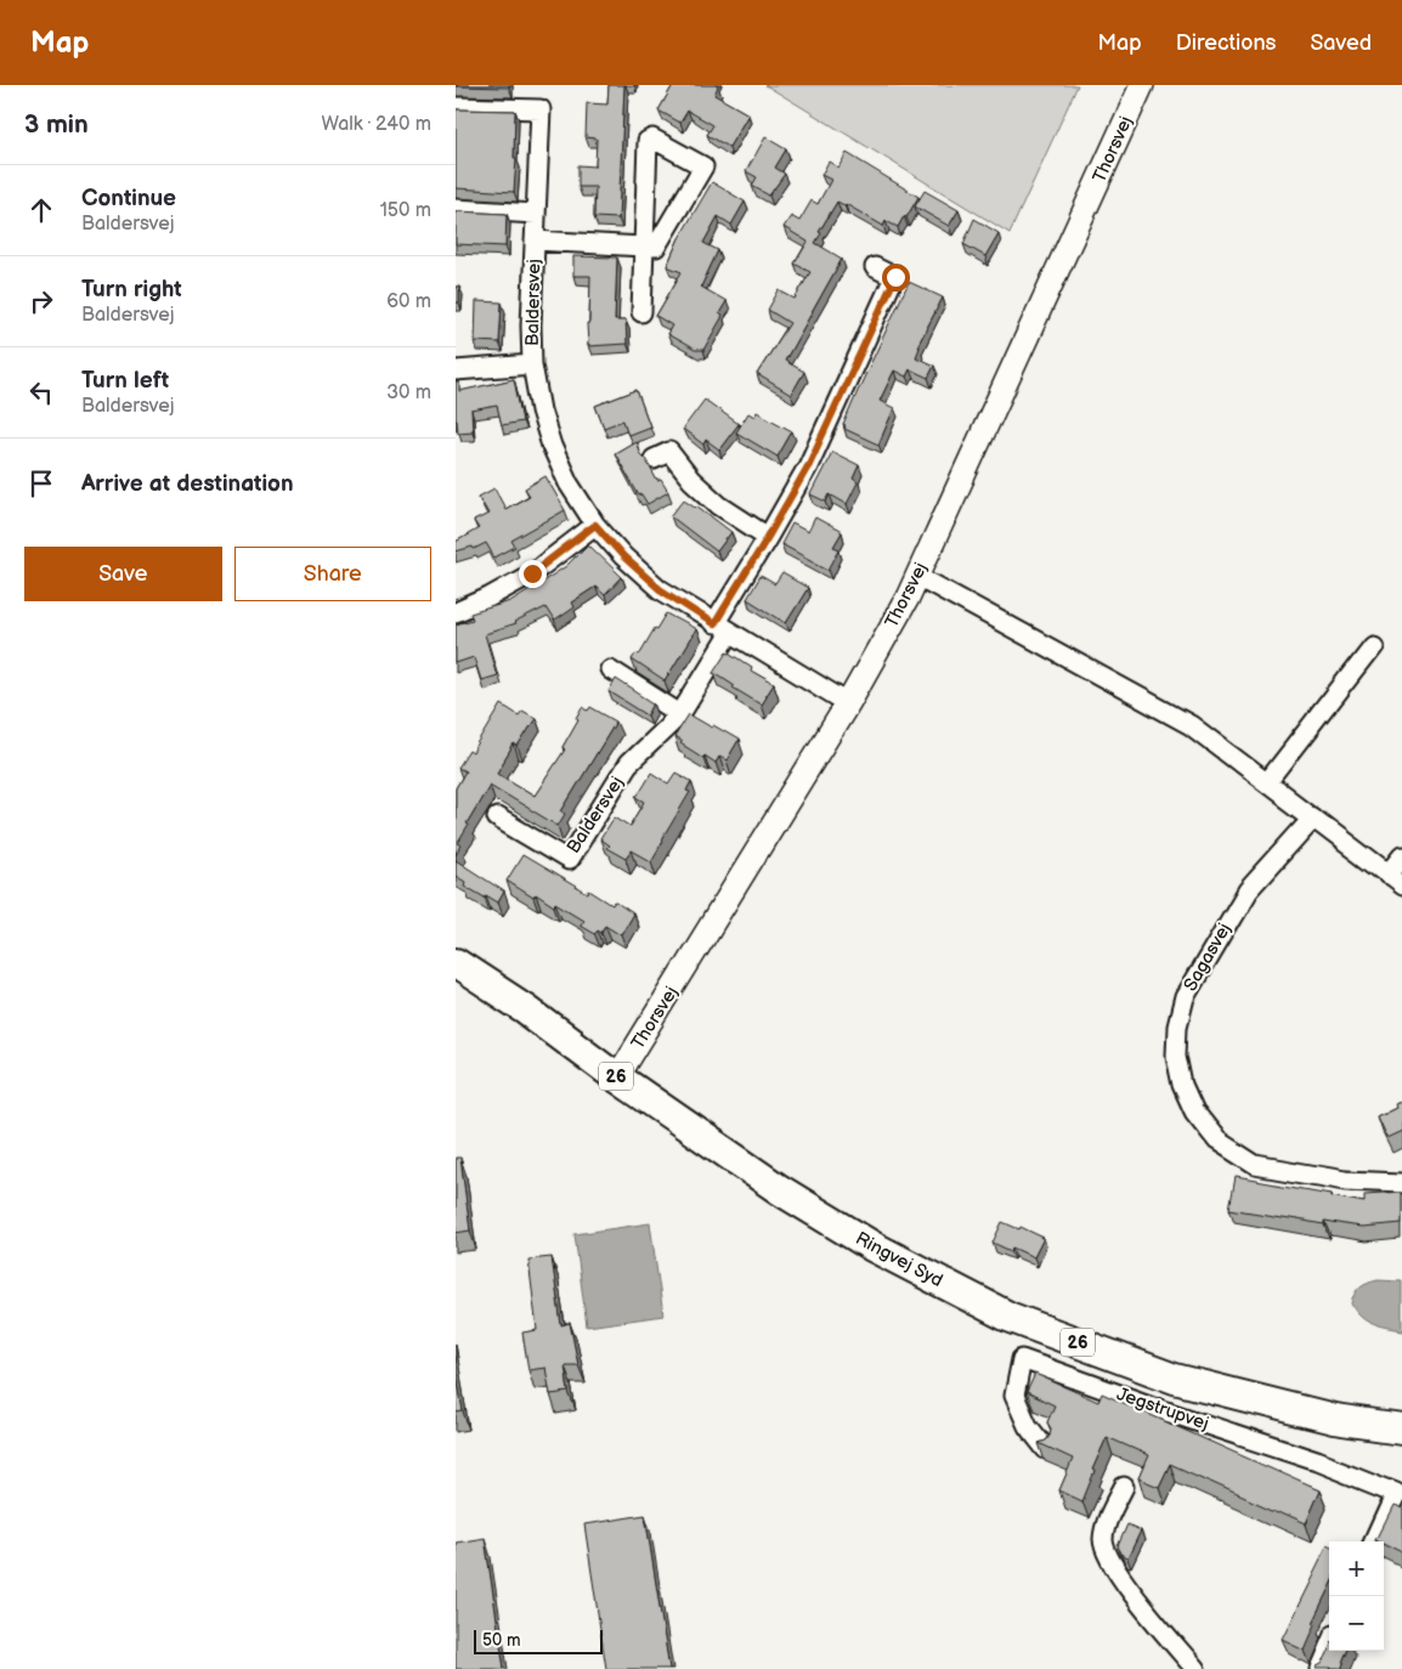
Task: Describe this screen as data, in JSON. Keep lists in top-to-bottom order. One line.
{"streets":{"main road":["26","Ringvej Syd"],"street":["Thorsvej","Baldersvej","Sagasvej","Jegstrupvej"]},"crossings":[["Thorsvej","Baldersvej"],["Thorsvej","Ringvej Syd"]],"scale_bar":"50 m","page":{"header":"Map","nav":["Map","Directions","Saved"],"heading":["3 min","Walk · 240 m"],"list":[["Continue","Baldersvej","150 m"],["Turn right","Baldersvej","60 m"],["Turn left","Baldersvej","30 m"],"Arrive at destination"],"buttons":["Save","Share"],"map_buttons":["+","−"],"scale":"50 m"}}
